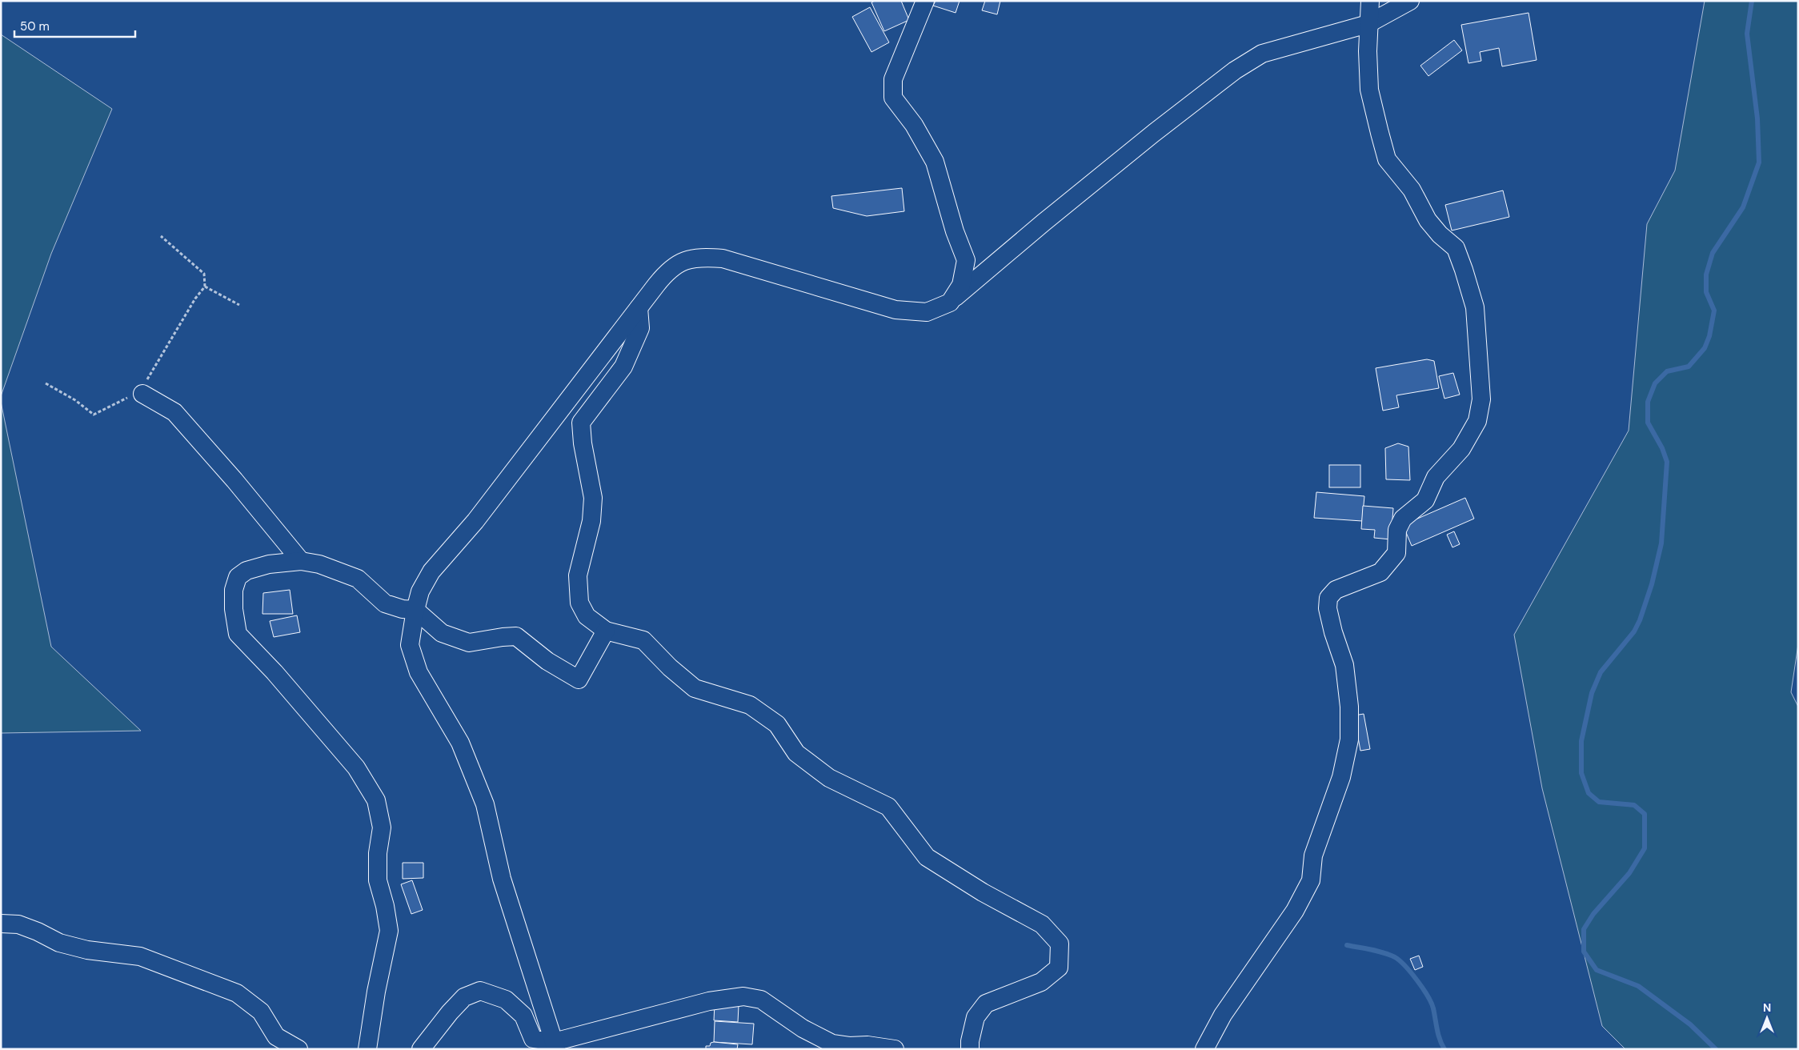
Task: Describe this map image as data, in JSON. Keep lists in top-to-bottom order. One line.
{"scale_bar":"50 m","north":"top"}
